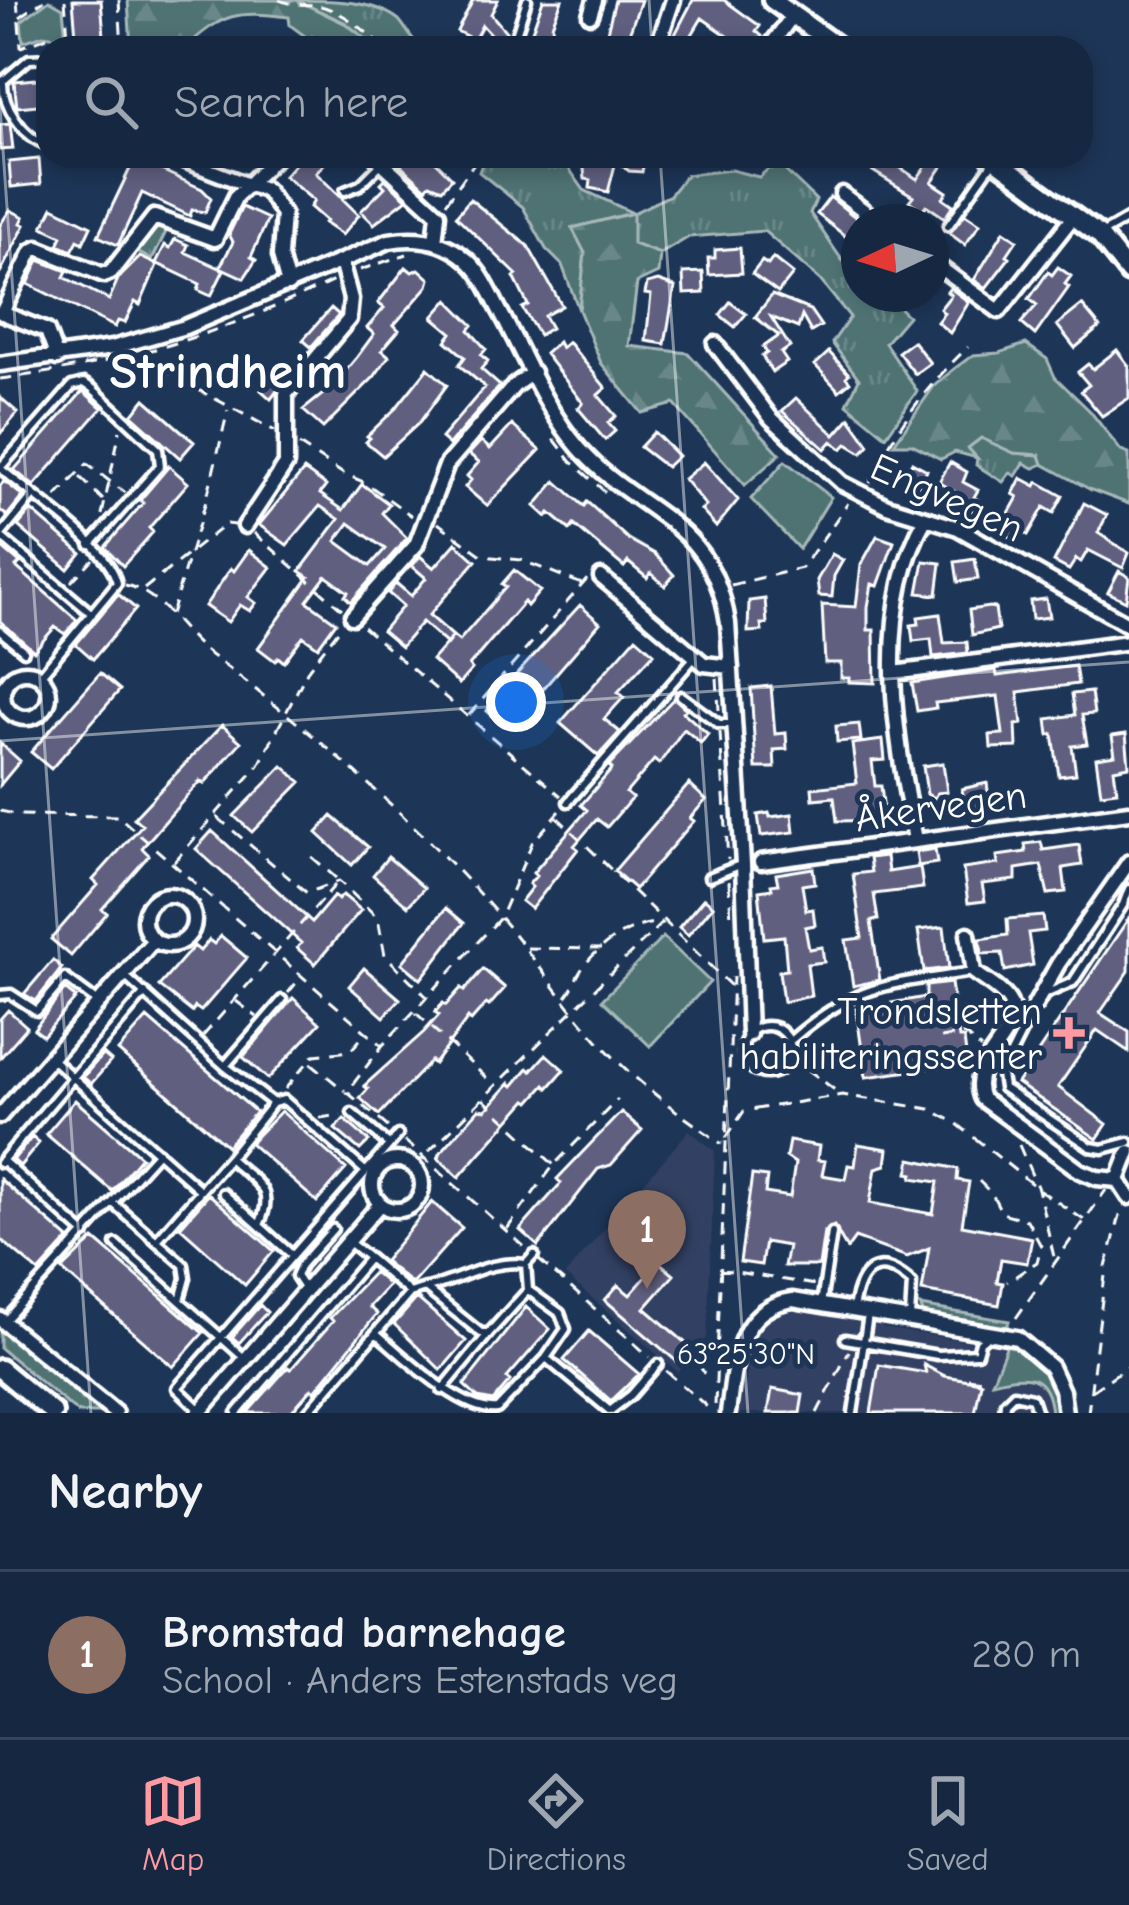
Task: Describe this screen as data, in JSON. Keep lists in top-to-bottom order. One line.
{"streets":{"street":["Engvegen","Åkervegen"]},"districts":["Strindheim"],"places":{"health":["Trondsletten habiliteringssenter"]},"north":"left","page":{"search":"Search here","pins":"1","heading":"Nearby","list":[{"mark":"1","name":"Bromstad barnehage","note":"School · Anders Estenstads veg","value":"280 m"}],"nav":["Map","Directions","Saved"]},"coordinates":["63°25'30\"N"]}
